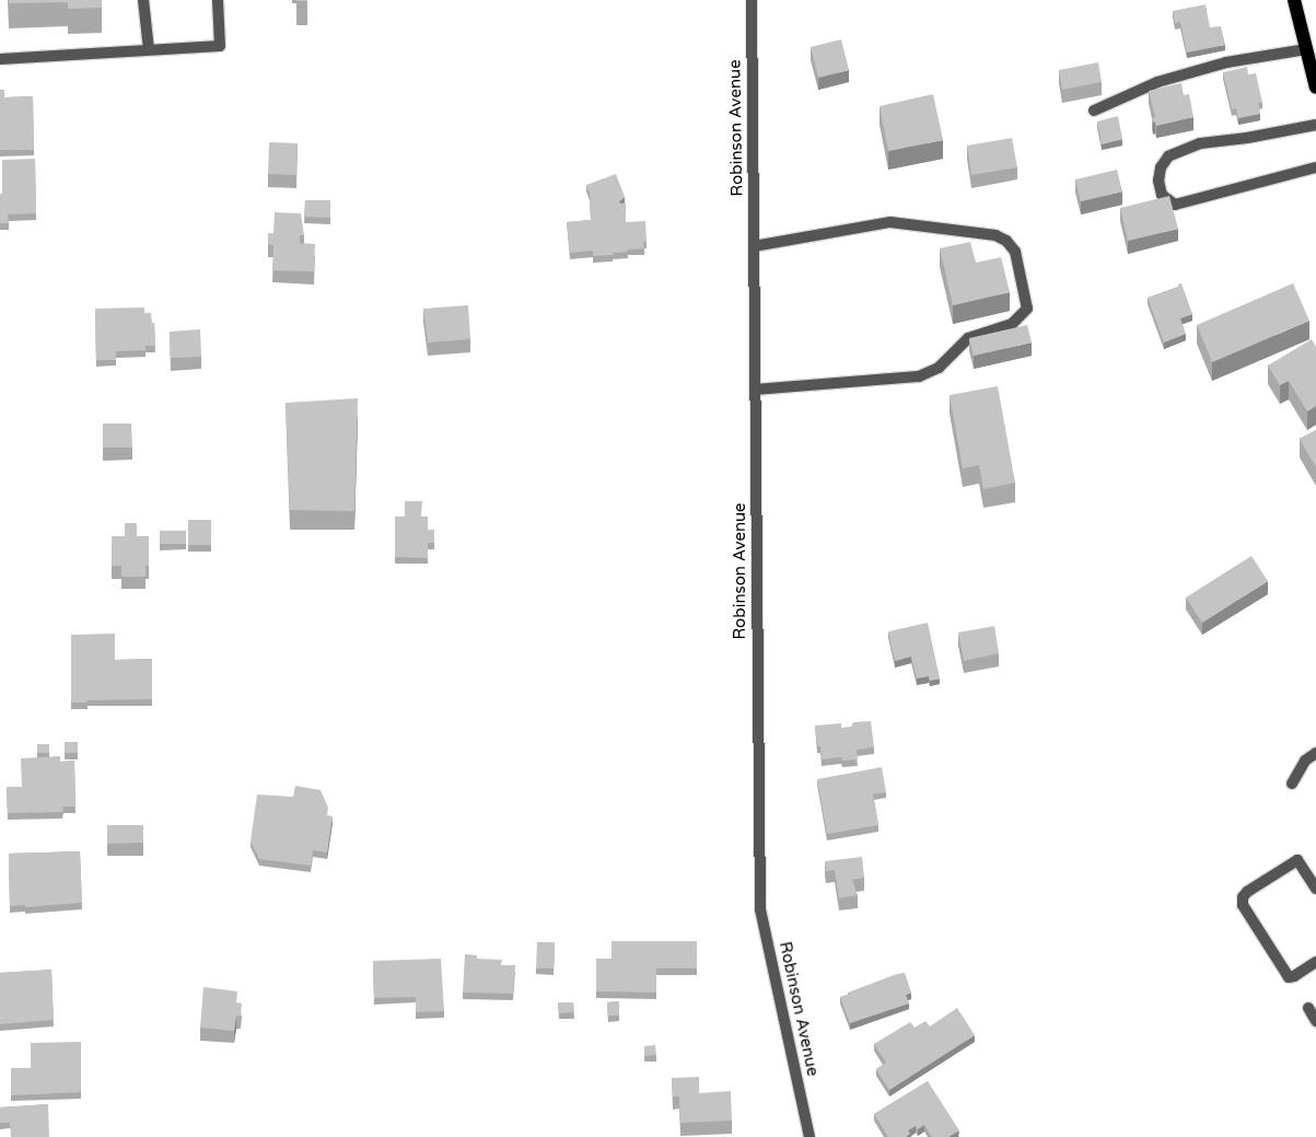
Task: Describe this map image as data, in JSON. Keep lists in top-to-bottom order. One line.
{"streets":{"street":["Robinson Avenue"]}}
